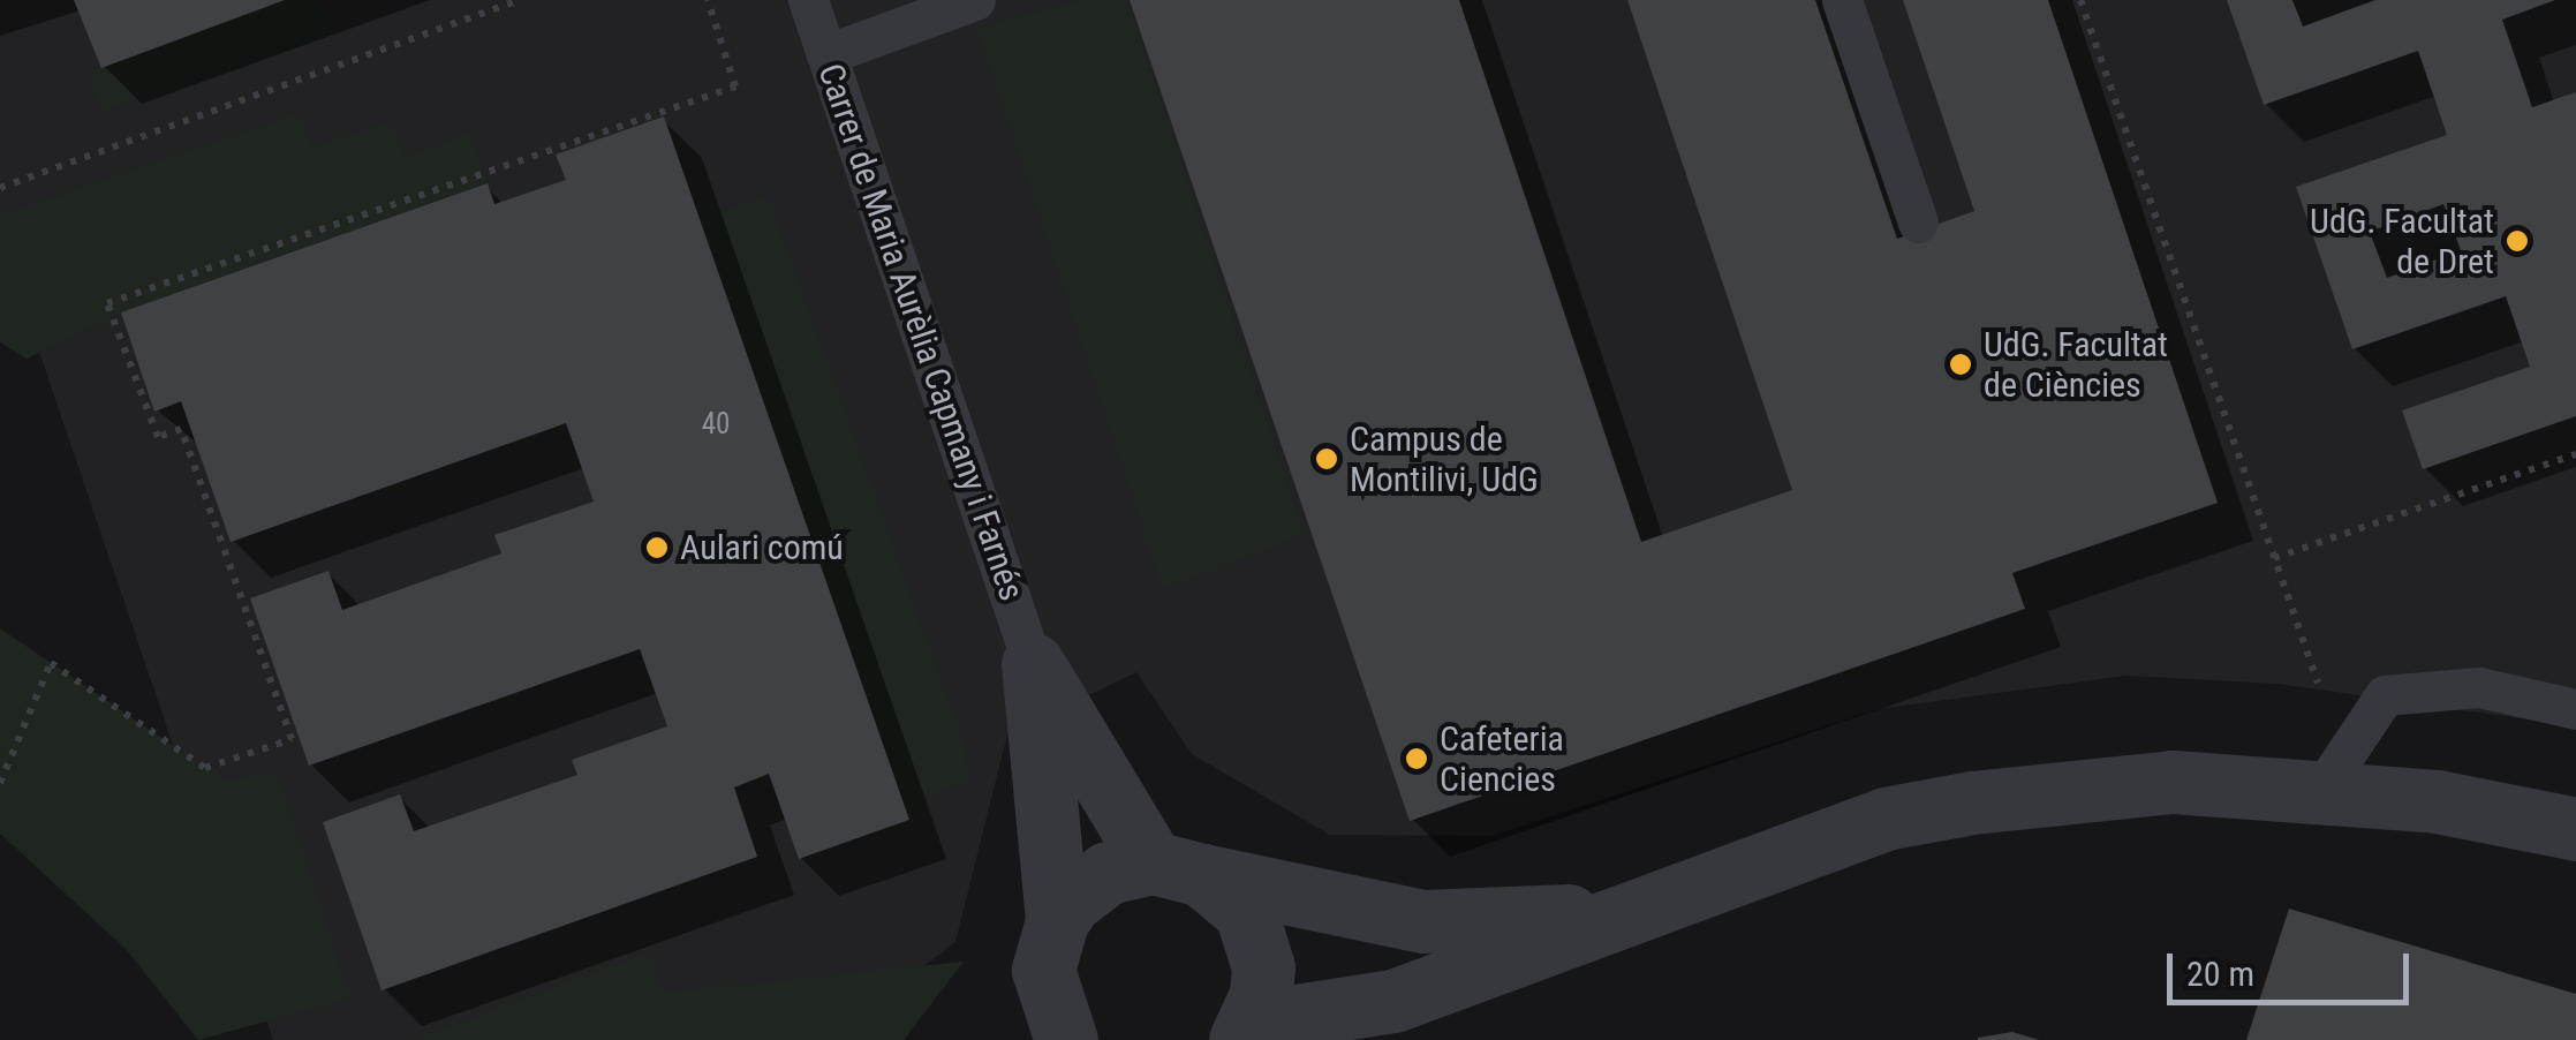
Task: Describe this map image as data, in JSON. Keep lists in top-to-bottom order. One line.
{"streets":{"street":["Carrer de Maria Aurèlia Capmany i Farnés"]},"places":["UdG. Facultat de Dret","UdG. Facultat de Ciències","Campus de Montilivi, UdG","Aulari comú","Cafeteria Ciencies"],"house_numbers":["40"],"scale_bar":"20 m"}
